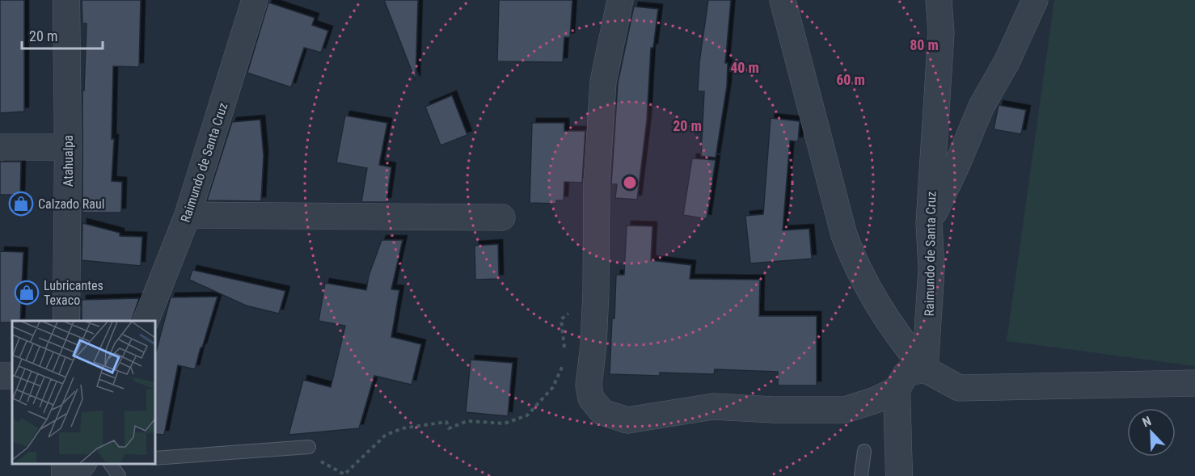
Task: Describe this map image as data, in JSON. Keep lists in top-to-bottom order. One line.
{"streets":{"street":["Atahualpa","Raimundo de Santa Cruz"]},"places":{"shop":["Calzado Raul","Lubricantes Texaco"]},"scale_bar":"20 m","north":"top left","rings":["80 m","40 m","60 m","20 m"]}
